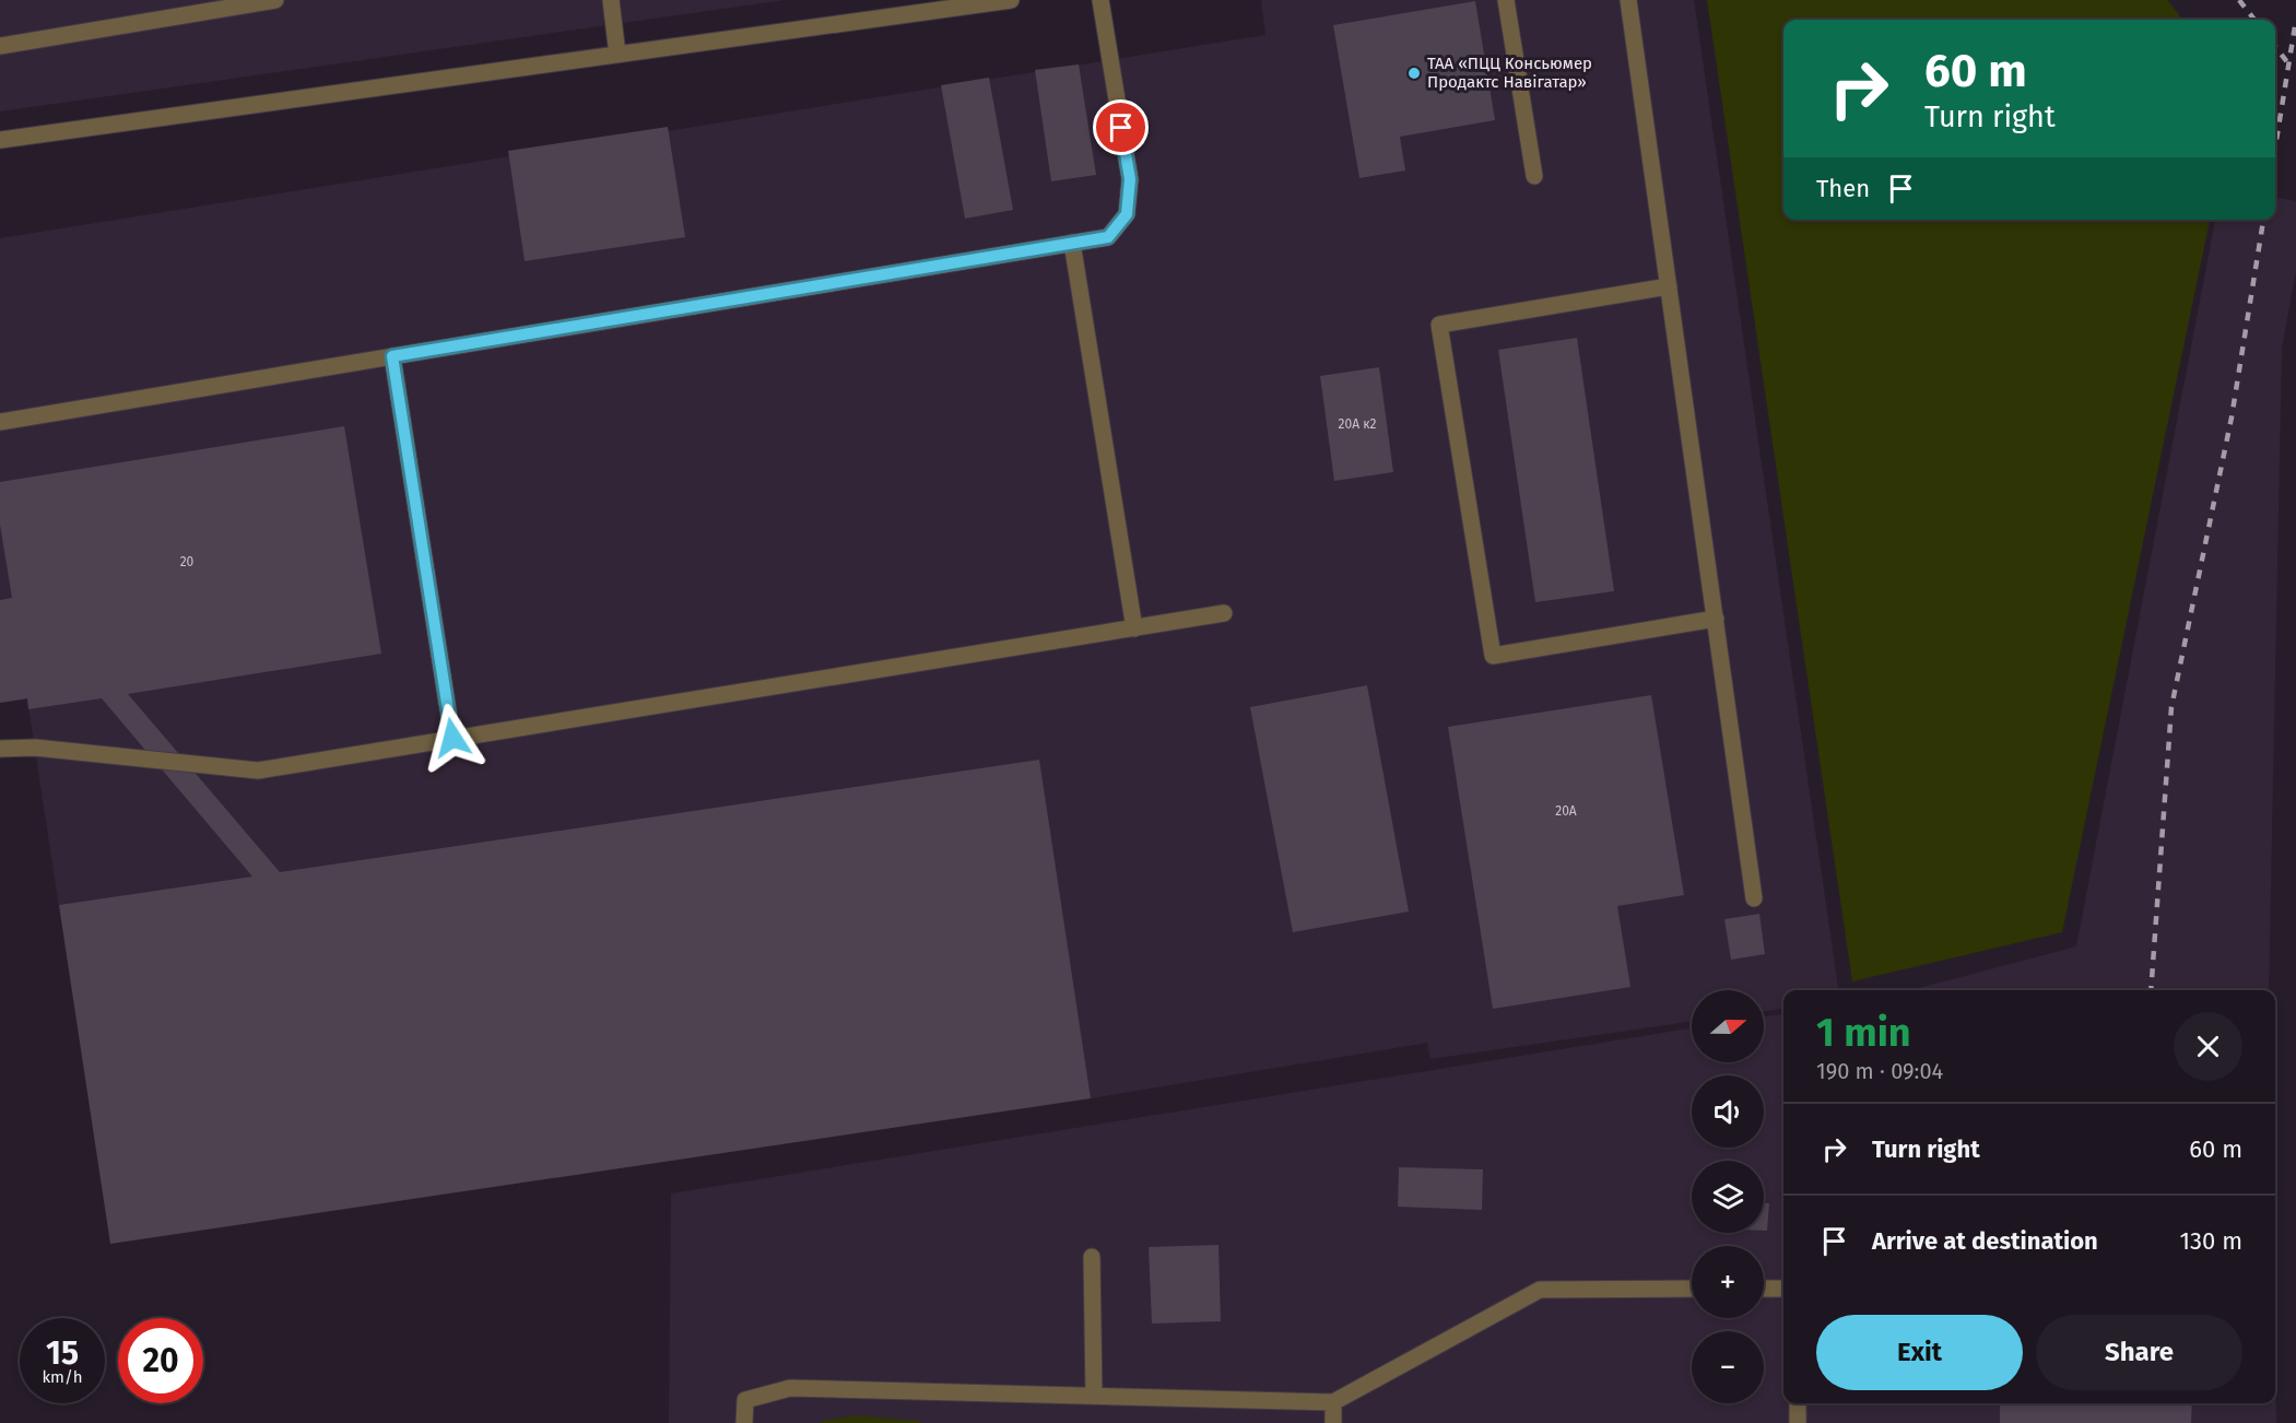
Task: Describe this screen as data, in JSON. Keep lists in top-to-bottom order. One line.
{"places":["ТАА «ПЦЦ Консьюмер Продактс Навігатар»"],"house_numbers":["20А к2","20","20А"],"north":"right","page":{"turn":["60 m","Turn right"],"then":"Then","map_buttons":["+","−"],"heading":["1 min","190 m · 09:04"],"list":[{"name":"Turn right","value":"60 m"},{"name":"Arrive at destination","value":"130 m"}],"buttons":["Exit","Share"],"speed":"15 km/h","limit":"20"}}
